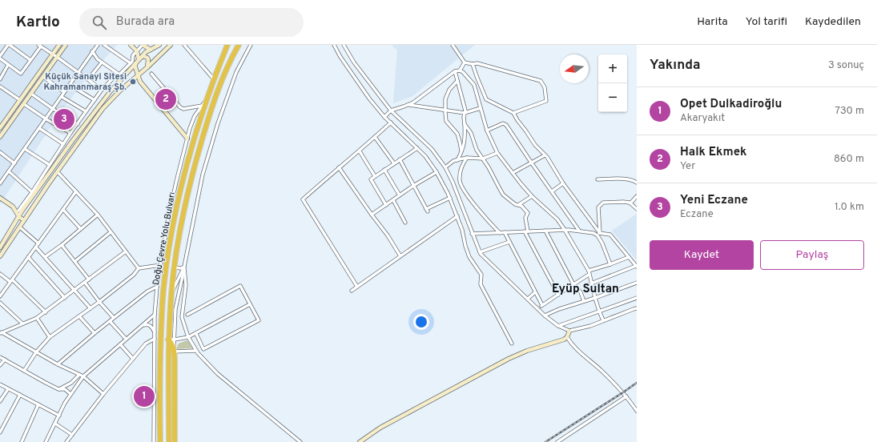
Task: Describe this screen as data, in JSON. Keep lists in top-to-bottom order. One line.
{"streets":{"highway":["Doğu Çevre Yolu Bulvarı"]},"districts":["Eyüp Sultan"],"places":["Küçük Sanayi Sitesi Kahramanmaraş Şb."],"north":"left","page":{"header":"Kartio","search":"Burada ara","nav":["Harita","Yol tarifi","Kaydedilen"],"heading":["Yakında","3 sonuç"],"map_buttons":["+","−"],"list":[{"mark":"1","name":"Opet Dulkadiroğlu","note":"Akaryakıt","value":"730 m"},{"mark":"2","name":"Halk Ekmek","note":"Yer","value":"860 m"},{"mark":"3","name":"Yeni Eczane","note":"Eczane","value":"1.0 km"}],"pins":["2","3","1"],"buttons":["Kaydet","Paylaş"]}}
